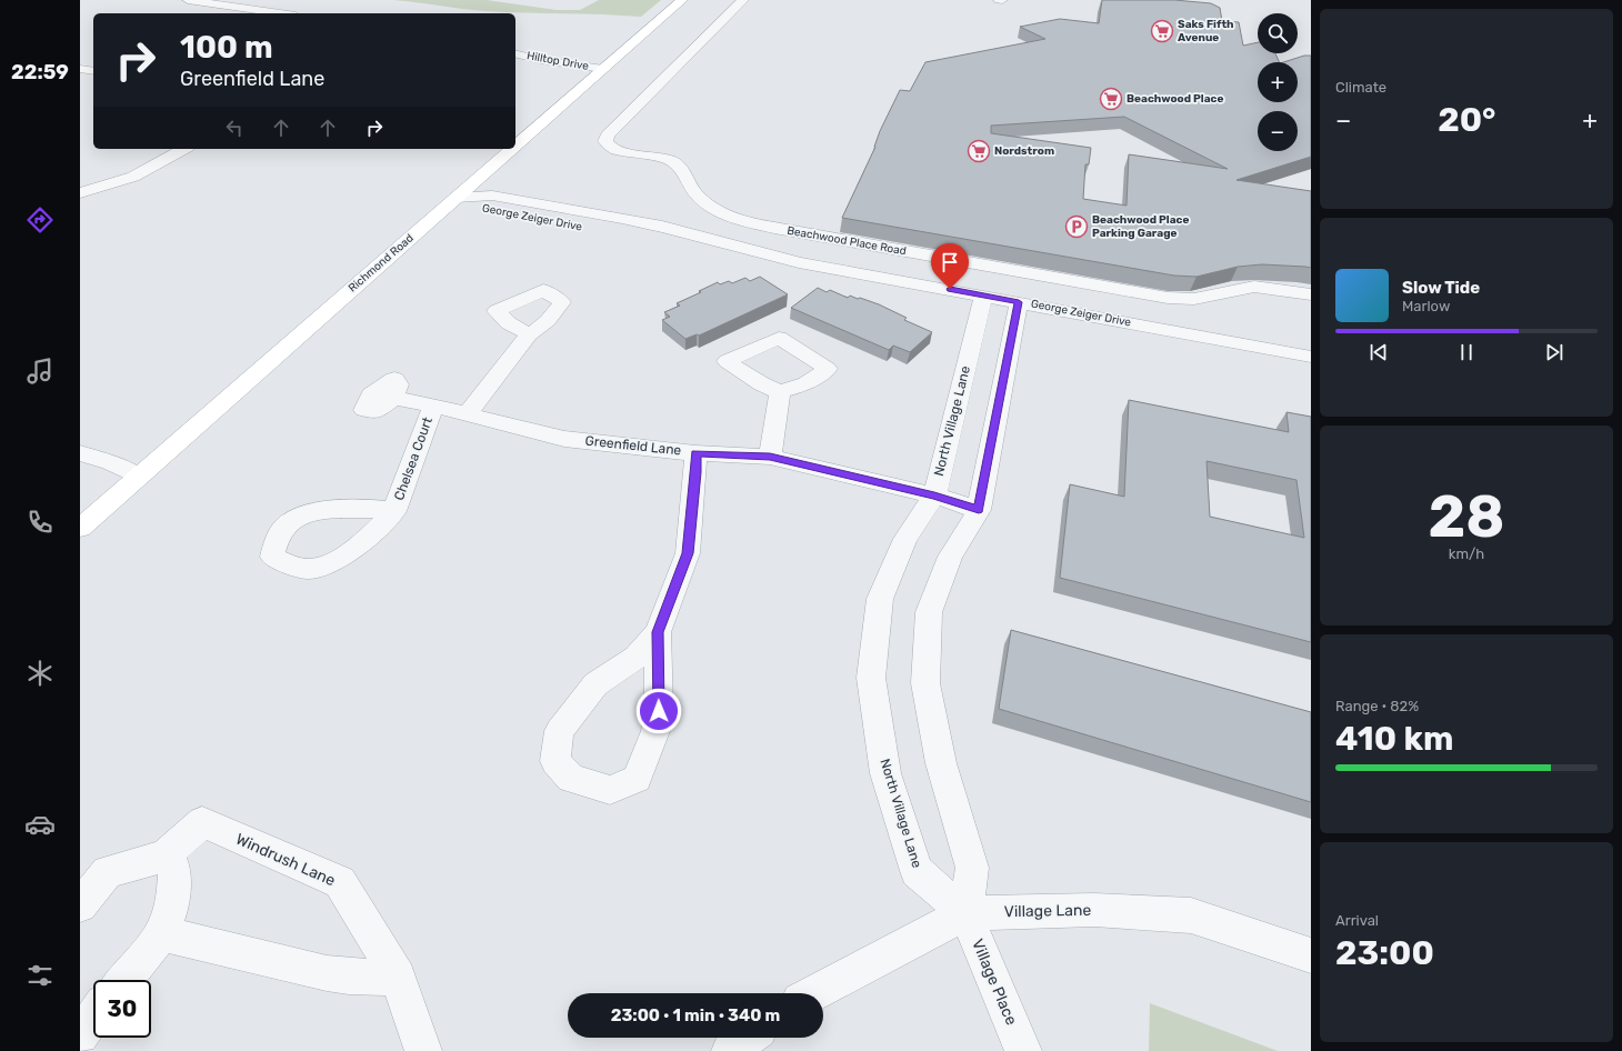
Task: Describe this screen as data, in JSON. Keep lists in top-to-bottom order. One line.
{"streets":{"main road":["Richmond Road"],"street":["Hilltop Drive","George Zeiger Drive","Beachwood Place Road","North Village Lane","Greenfield Lane","Chelsea Court","Windrush Lane","Village Lane","Village Place"]},"crossings":[["Hilltop Drive","Richmond Road"],["George Zeiger Drive","Richmond Road"],["George Zeiger Drive","North Village Lane"],["North Village Lane","Greenfield Lane"],["North Village Lane","Village Lane"],["North Village Lane","Village Place"],["Greenfield Lane","Chelsea Court"],["Village Lane","Village Place"]],"places":{"supermarket":["Saks Fifth Avenue","Beachwood Place","Nordstrom"],"parking":["Beachwood Place Parking Garage"]},"page":{"tabs":"22:59","tile":["Climate",["28","km/h"],["Range · 82%","410 km"],["Arrival","23:00"]],"map_buttons":["+","−"],"turn":["100 m","Greenfield Lane"],"heat":["−","20°","+"],"song":["Slow Tide","Marlow"],"limit":"30","trip":"23:00 · 1 min · 340 m"}}
